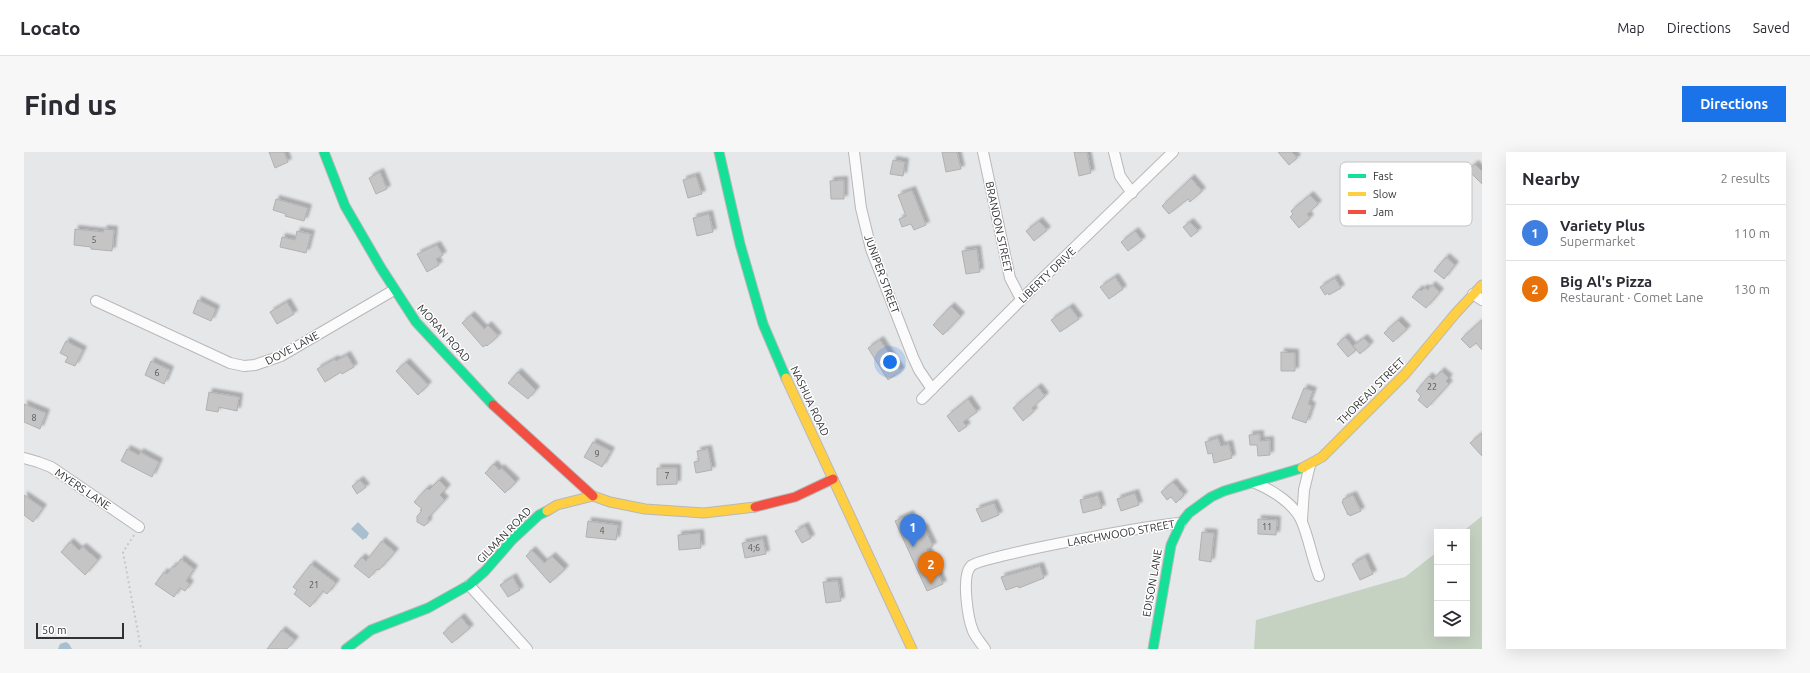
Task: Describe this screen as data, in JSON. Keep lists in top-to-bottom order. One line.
{"streets":{"street":["BRANDON STREET","JUNIPER STREET","LIBERTY DRIVE","MORAN ROAD","DOVE LANE","THOREAU STREET","NASHUA ROAD","MYERS LANE","LARCHWOOD STREET","GILMAN ROAD","EDISON LANE"]},"crossings":[["BRANDON STREET","LIBERTY DRIVE"],["JUNIPER STREET","LIBERTY DRIVE"],["MORAN ROAD","DOVE LANE"],["MORAN ROAD","GILMAN ROAD"],["THOREAU STREET","LARCHWOOD STREET"],["LARCHWOOD STREET","EDISON LANE"]],"house_numbers":["5","6","22","8","9","7","11","4","4;6","21"],"legend":["Fast","Slow","Jam"],"scale_bar":"50 m","page":{"header":"Locato","nav":["Map","Directions","Saved"],"buttons":"Directions","title":"Find us","heading":["Nearby","2 results"],"list":[{"mark":"1","name":"Variety Plus","note":"Supermarket","value":"110 m"},{"mark":"2","name":"Big Al's Pizza","note":"Restaurant · Comet Lane","value":"130 m"}],"pins":["1","2"],"map_buttons":["+","−"],"scale":"50 m"}}
